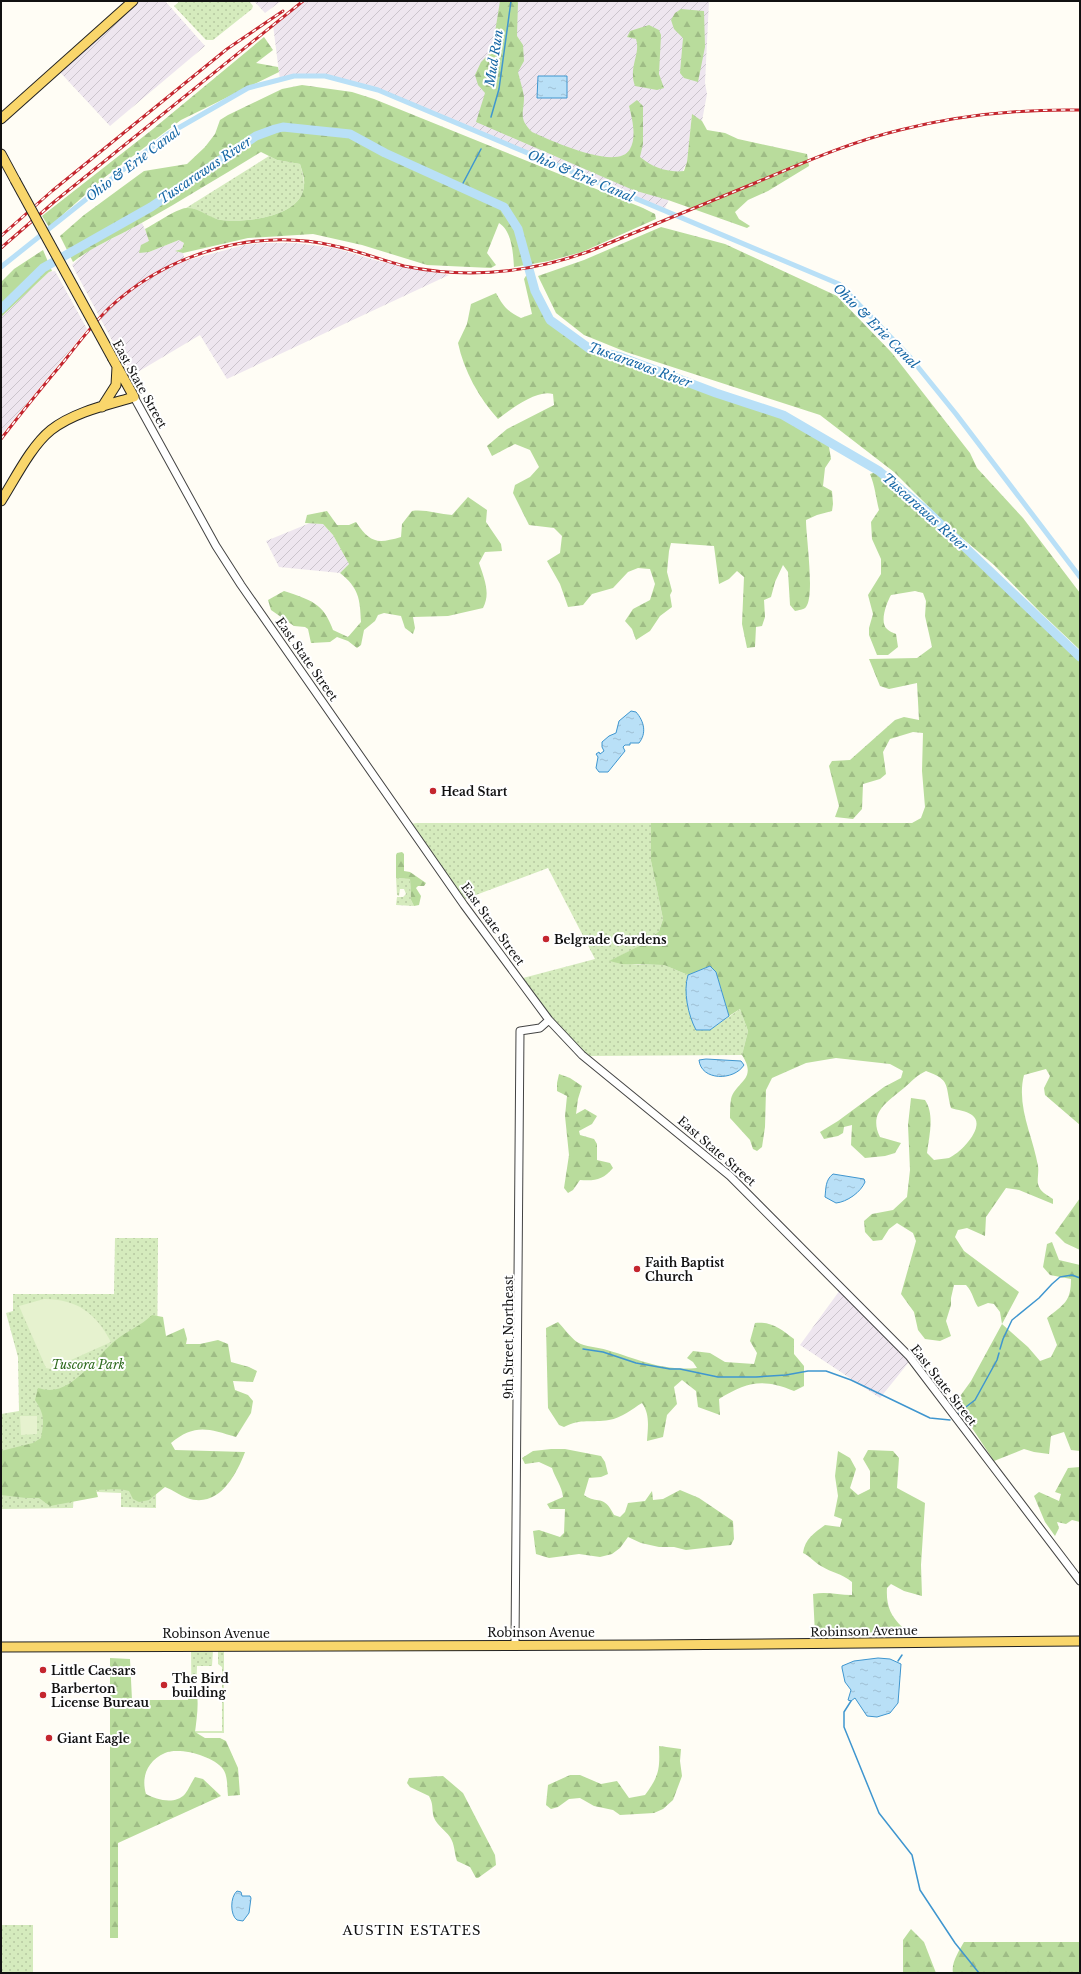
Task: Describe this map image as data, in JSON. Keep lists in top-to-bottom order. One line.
{"streets":{"main road":["East State Street","Robinson Avenue"],"street":["9th Street Northeast"]},"crossings":[["East State Street","9th Street Northeast"],["9th Street Northeast","Robinson Avenue"]],"districts":["AUSTIN ESTATES"],"water":["Mud Run","Ohio & Erie Canal","Tuscarawas River"],"parks":["Tuscora Park"],"places":["Head Start","Belgrade Gardens","Faith Baptist Church","Little Caesars","The Bird building","Barberton License Bureau","Giant Eagle"]}
